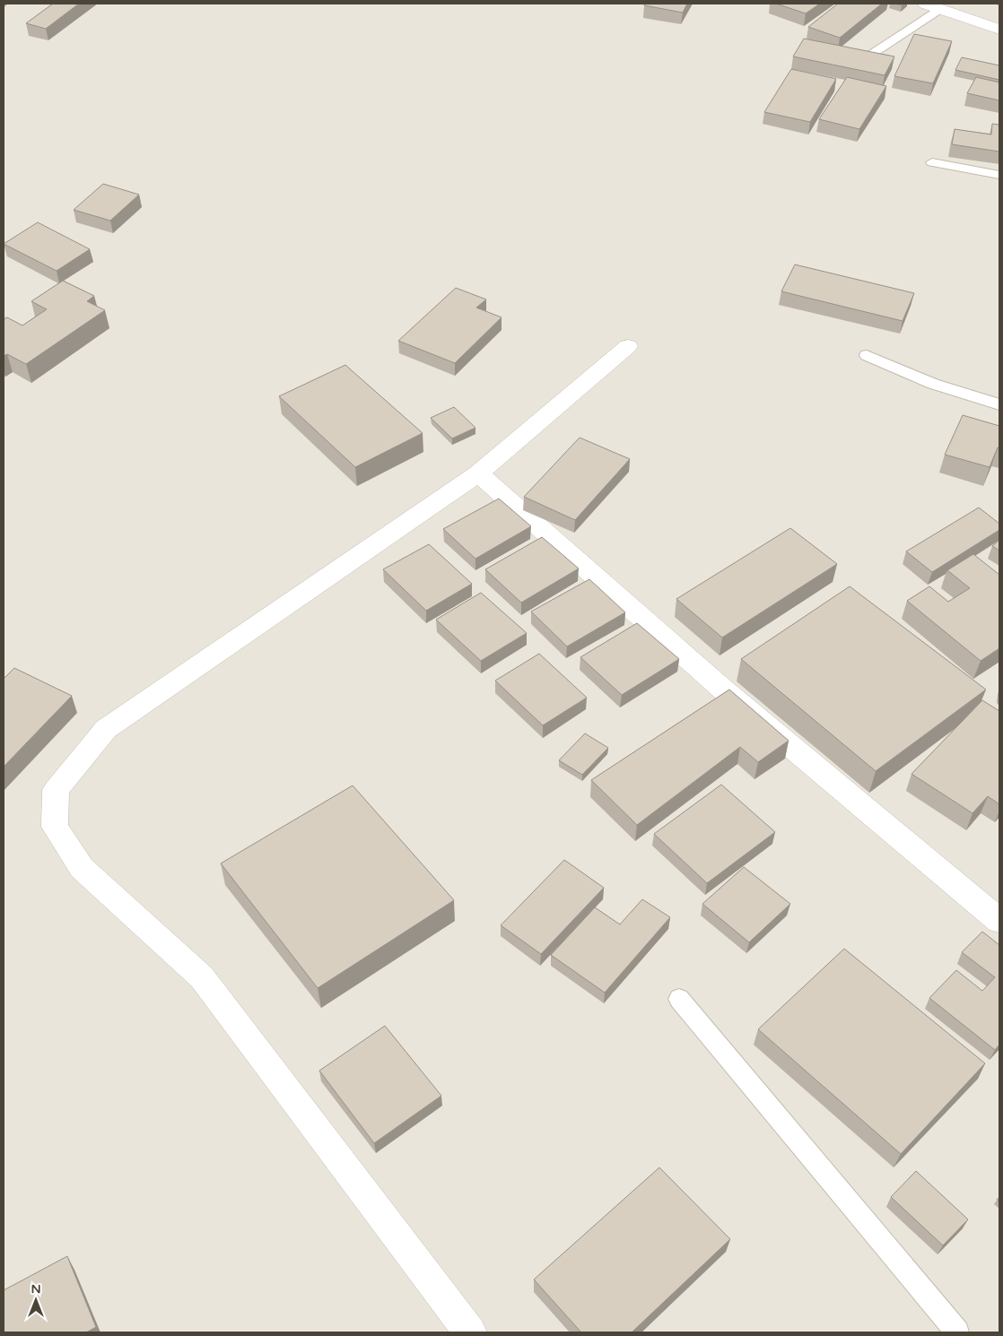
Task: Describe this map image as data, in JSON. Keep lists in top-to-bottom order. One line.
{"north":"top"}
